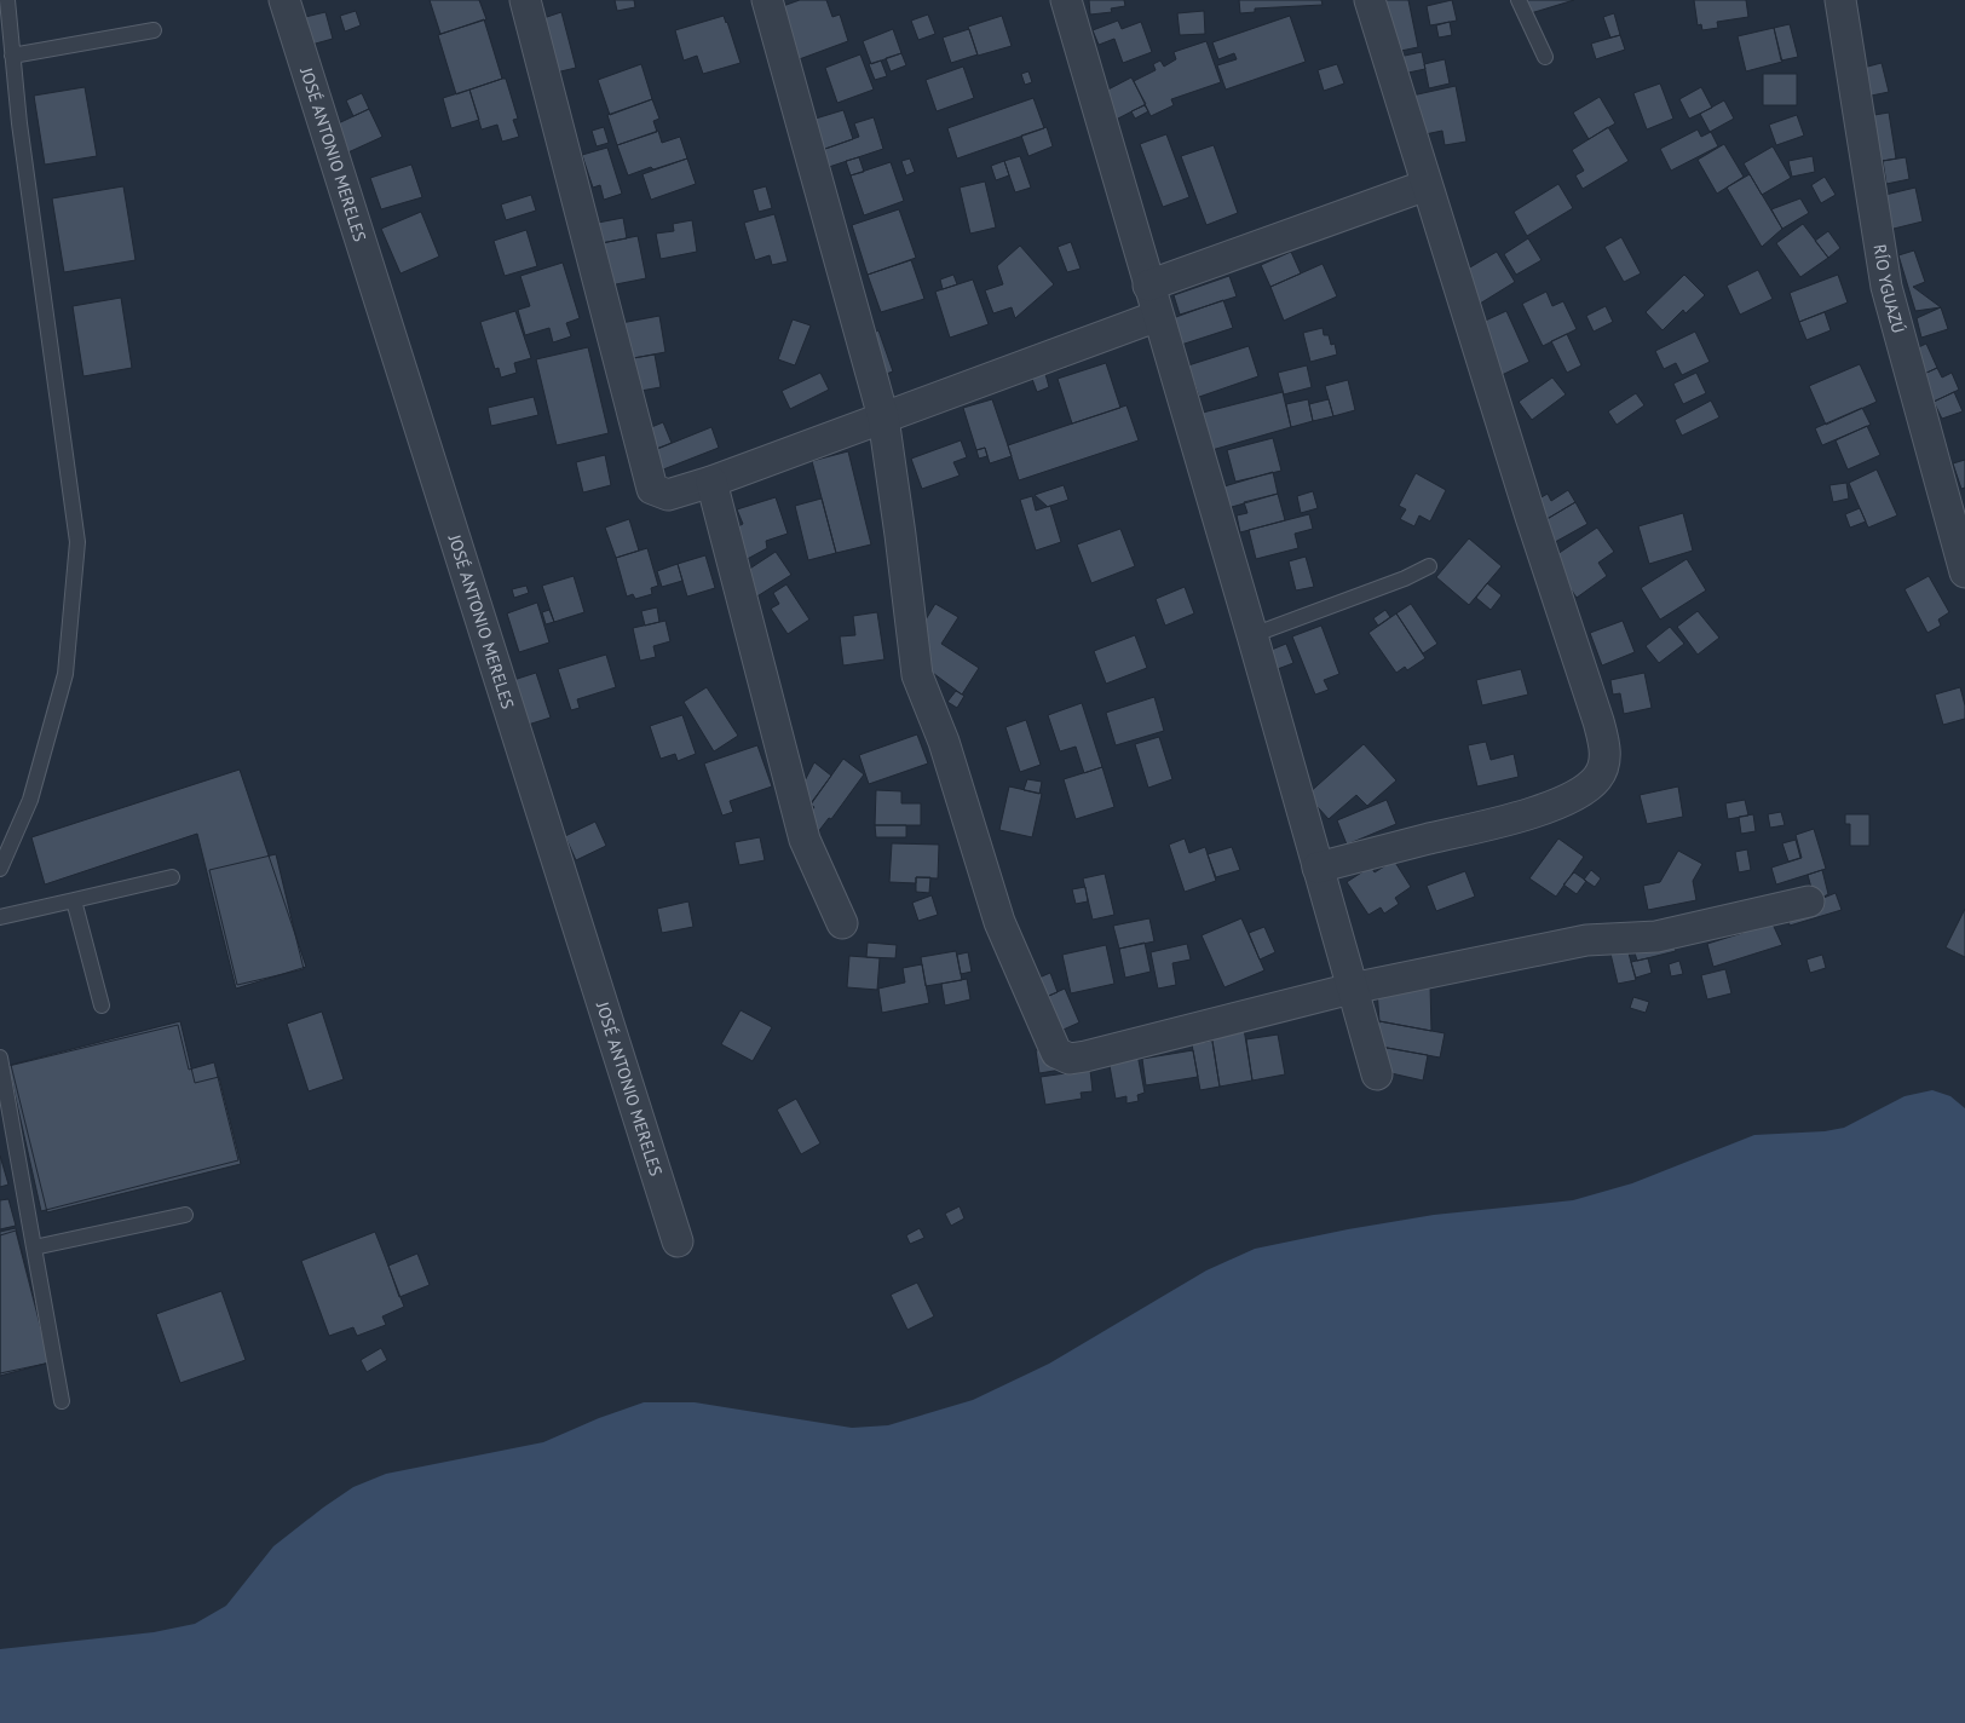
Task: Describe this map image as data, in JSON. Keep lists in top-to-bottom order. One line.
{"streets":{"street":["JOSÉ ANTONIO MERELES","RÍO YGUAZÚ"]}}
